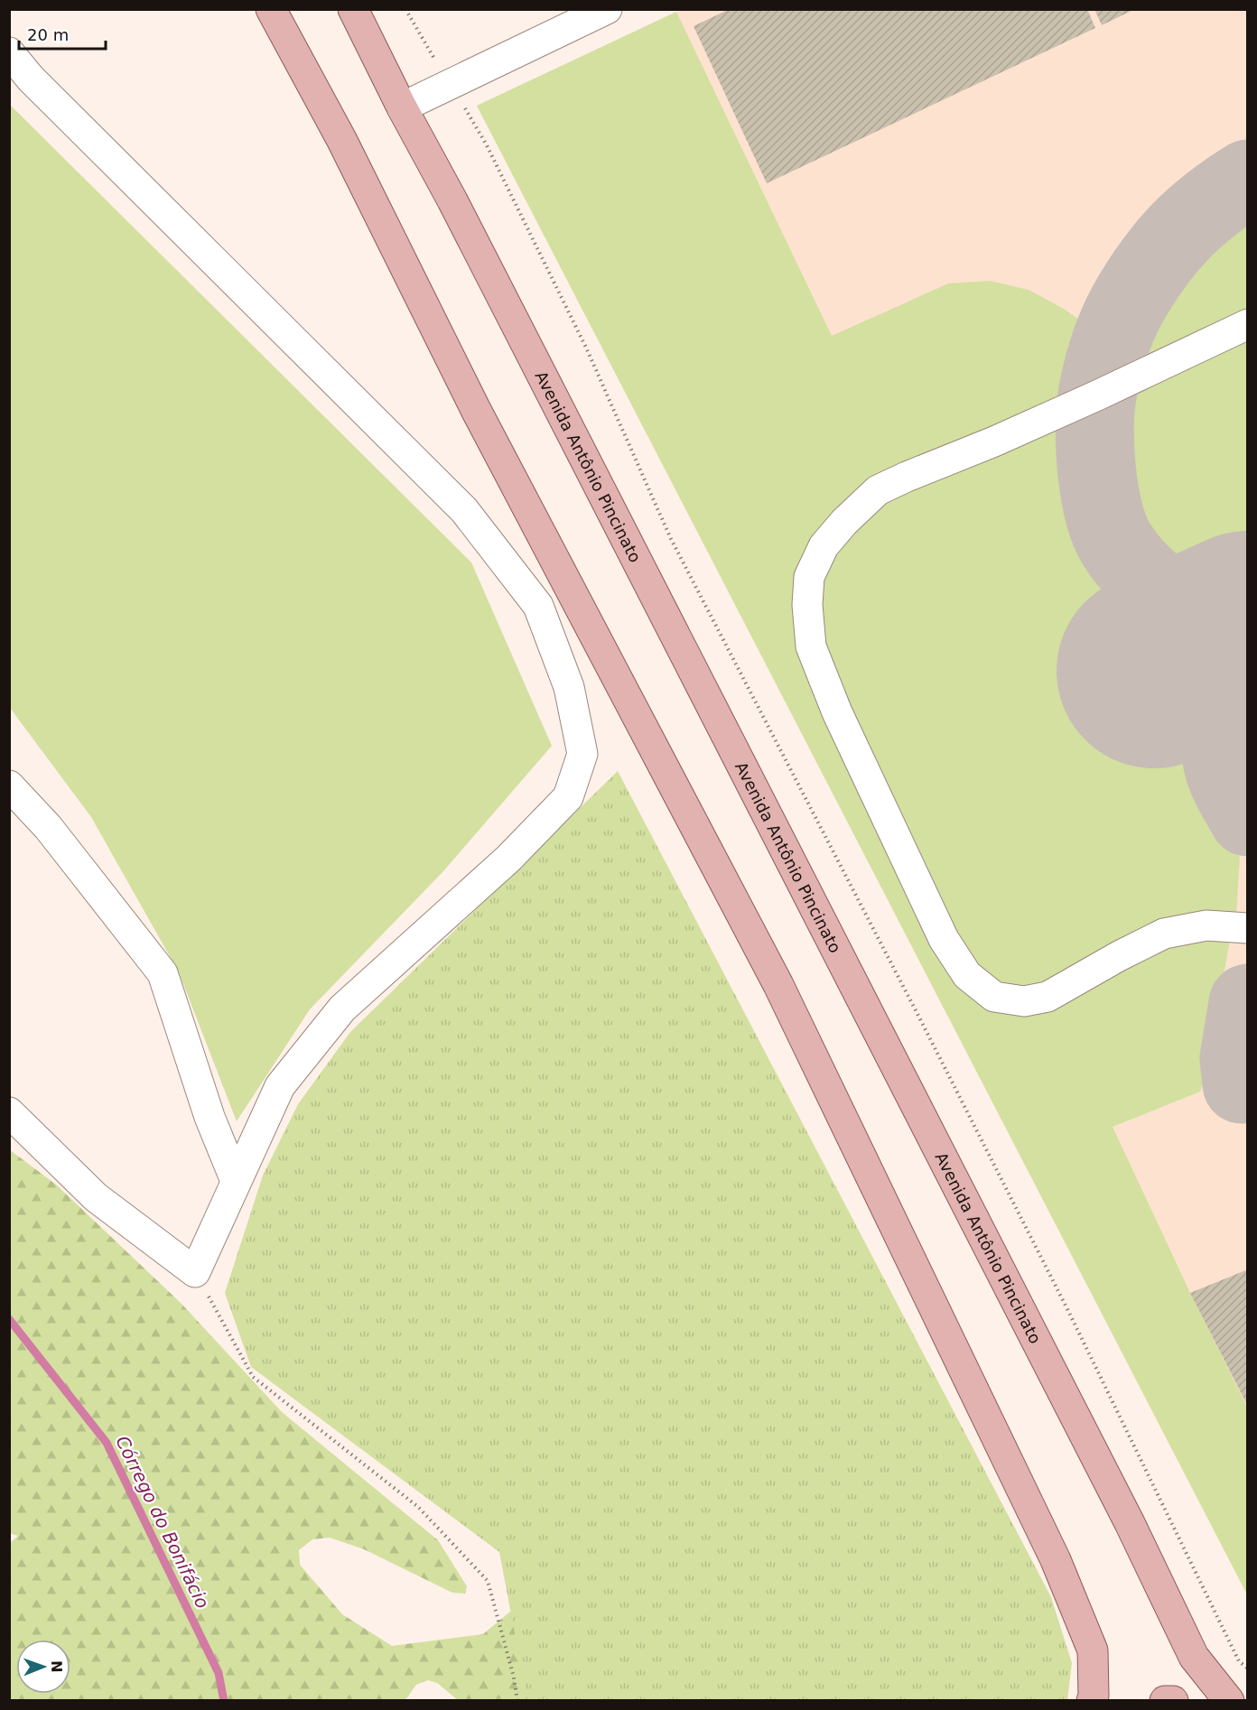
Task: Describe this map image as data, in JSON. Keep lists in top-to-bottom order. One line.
{"streets":{"main road":["Avenida Antônio Pincinato"]},"water":["Córrego do Bonifácio"],"scale_bar":"20 m","north":"right"}
